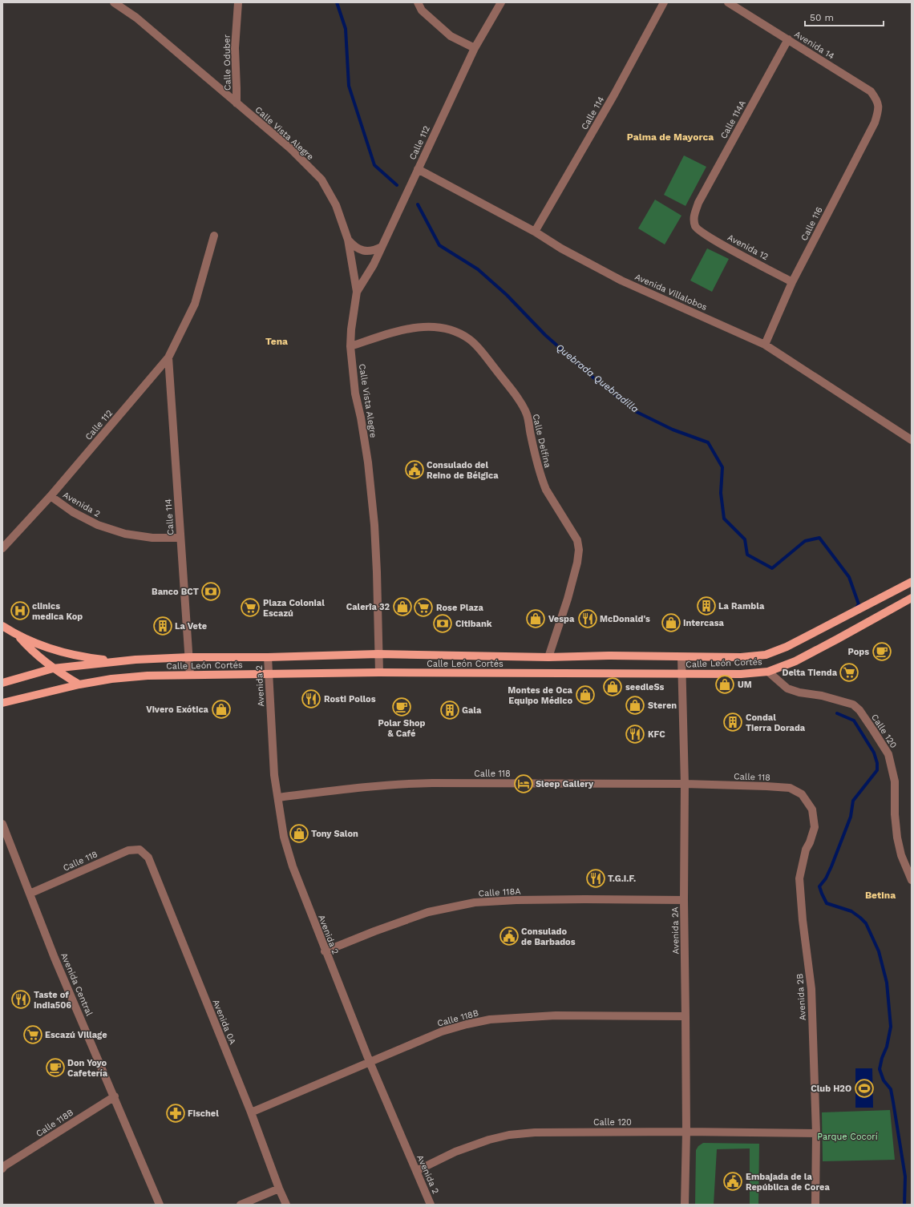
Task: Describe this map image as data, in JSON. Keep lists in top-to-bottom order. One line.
{"streets":{"main road":["Calle León Cortés"],"street":["Avenida 14","Calle Oduber","Calle 114","Calle 114A","Calle Vista Alegre","Calle 112","Calle 116","Avenida 12","Avenida Villalobos","Calle Delfina","Avenida 2","Calle 120","Calle 118","Calle 118A","Avenida 2A","Avenida Central","Avenida 2B","Calle 118B","Avenida 0A"]},"crossings":[["Avenida 14","Calle 114A"],["Avenida 14","Calle 116"],["Calle Oduber","Calle Vista Alegre"],["Calle 114","Calle 112"],["Calle 114","Avenida Villalobos"],["Calle 114","Avenida 2"],["Calle 114","Calle León Cortés"],["Calle 114A","Avenida 12"],["Calle Vista Alegre","Calle 112"],["Calle Vista Alegre","Calle Delfina"],["Calle Vista Alegre","Calle León Cortés"],["Calle 112","Avenida Villalobos"],["Calle 112","Avenida 2"],["Calle 116","Avenida 12"],["Calle 116","Avenida Villalobos"],["Calle Delfina","Calle León Cortés"],["Avenida 2","Calle León Cortés"],["Avenida 2","Calle 120"],["Avenida 2","Calle 118"],["Avenida 2","Calle 118A"],["Avenida 2","Calle 118B"],["Calle León Cortés","Calle 120"],["Calle León Cortés","Avenida 2A"],["Calle 120","Avenida 2A"],["Calle 120","Avenida 2B"],["Calle 118","Avenida 2A"],["Calle 118","Avenida Central"],["Calle 118","Avenida 2B"],["Calle 118","Avenida 0A"],["Calle 118A","Avenida 2A"],["Avenida 2A","Calle 118B"],["Avenida Central","Calle 118B"],["Calle 118B","Avenida 0A"]],"districts":["Palma de Mayorca","Tena","Betina"],"water":["Quebrada Quebradilla"],"parks":["Parque Cocorí"],"places":{"public building":["Consulado del Reino de Bélgica","Consulado de Barbados","Embajada de la República de Corea"],"bank":["Banco BCT","Citibank"],"building":["La Rambla","La Vete","Gala","Condal Tierra Dorada"],"shop":["Calerîa 32","Vespa","Intercasa","UM","seedleSs","Montes de Oca Equipo Médico","Steren","Vivero Exótica","Tony Salon"],"supermarket":["Plaza Colonial Escazú","Rose Plaza","Delta Tienda","Escazú Village"],"hospital":["clinics medica Kop"],"restaurant":["McDonald's","Rosti Pollos","KFC","T.G.I.F.","Taste of India506"],"cafe":["Pops","Polar Shop & Café","Don Yoyo Cafetería"],"hotel":["Sleep Gallery"],"sports":["Club H2O"],"pharmacy":["Fischel"]},"scale_bar":"50 m"}
